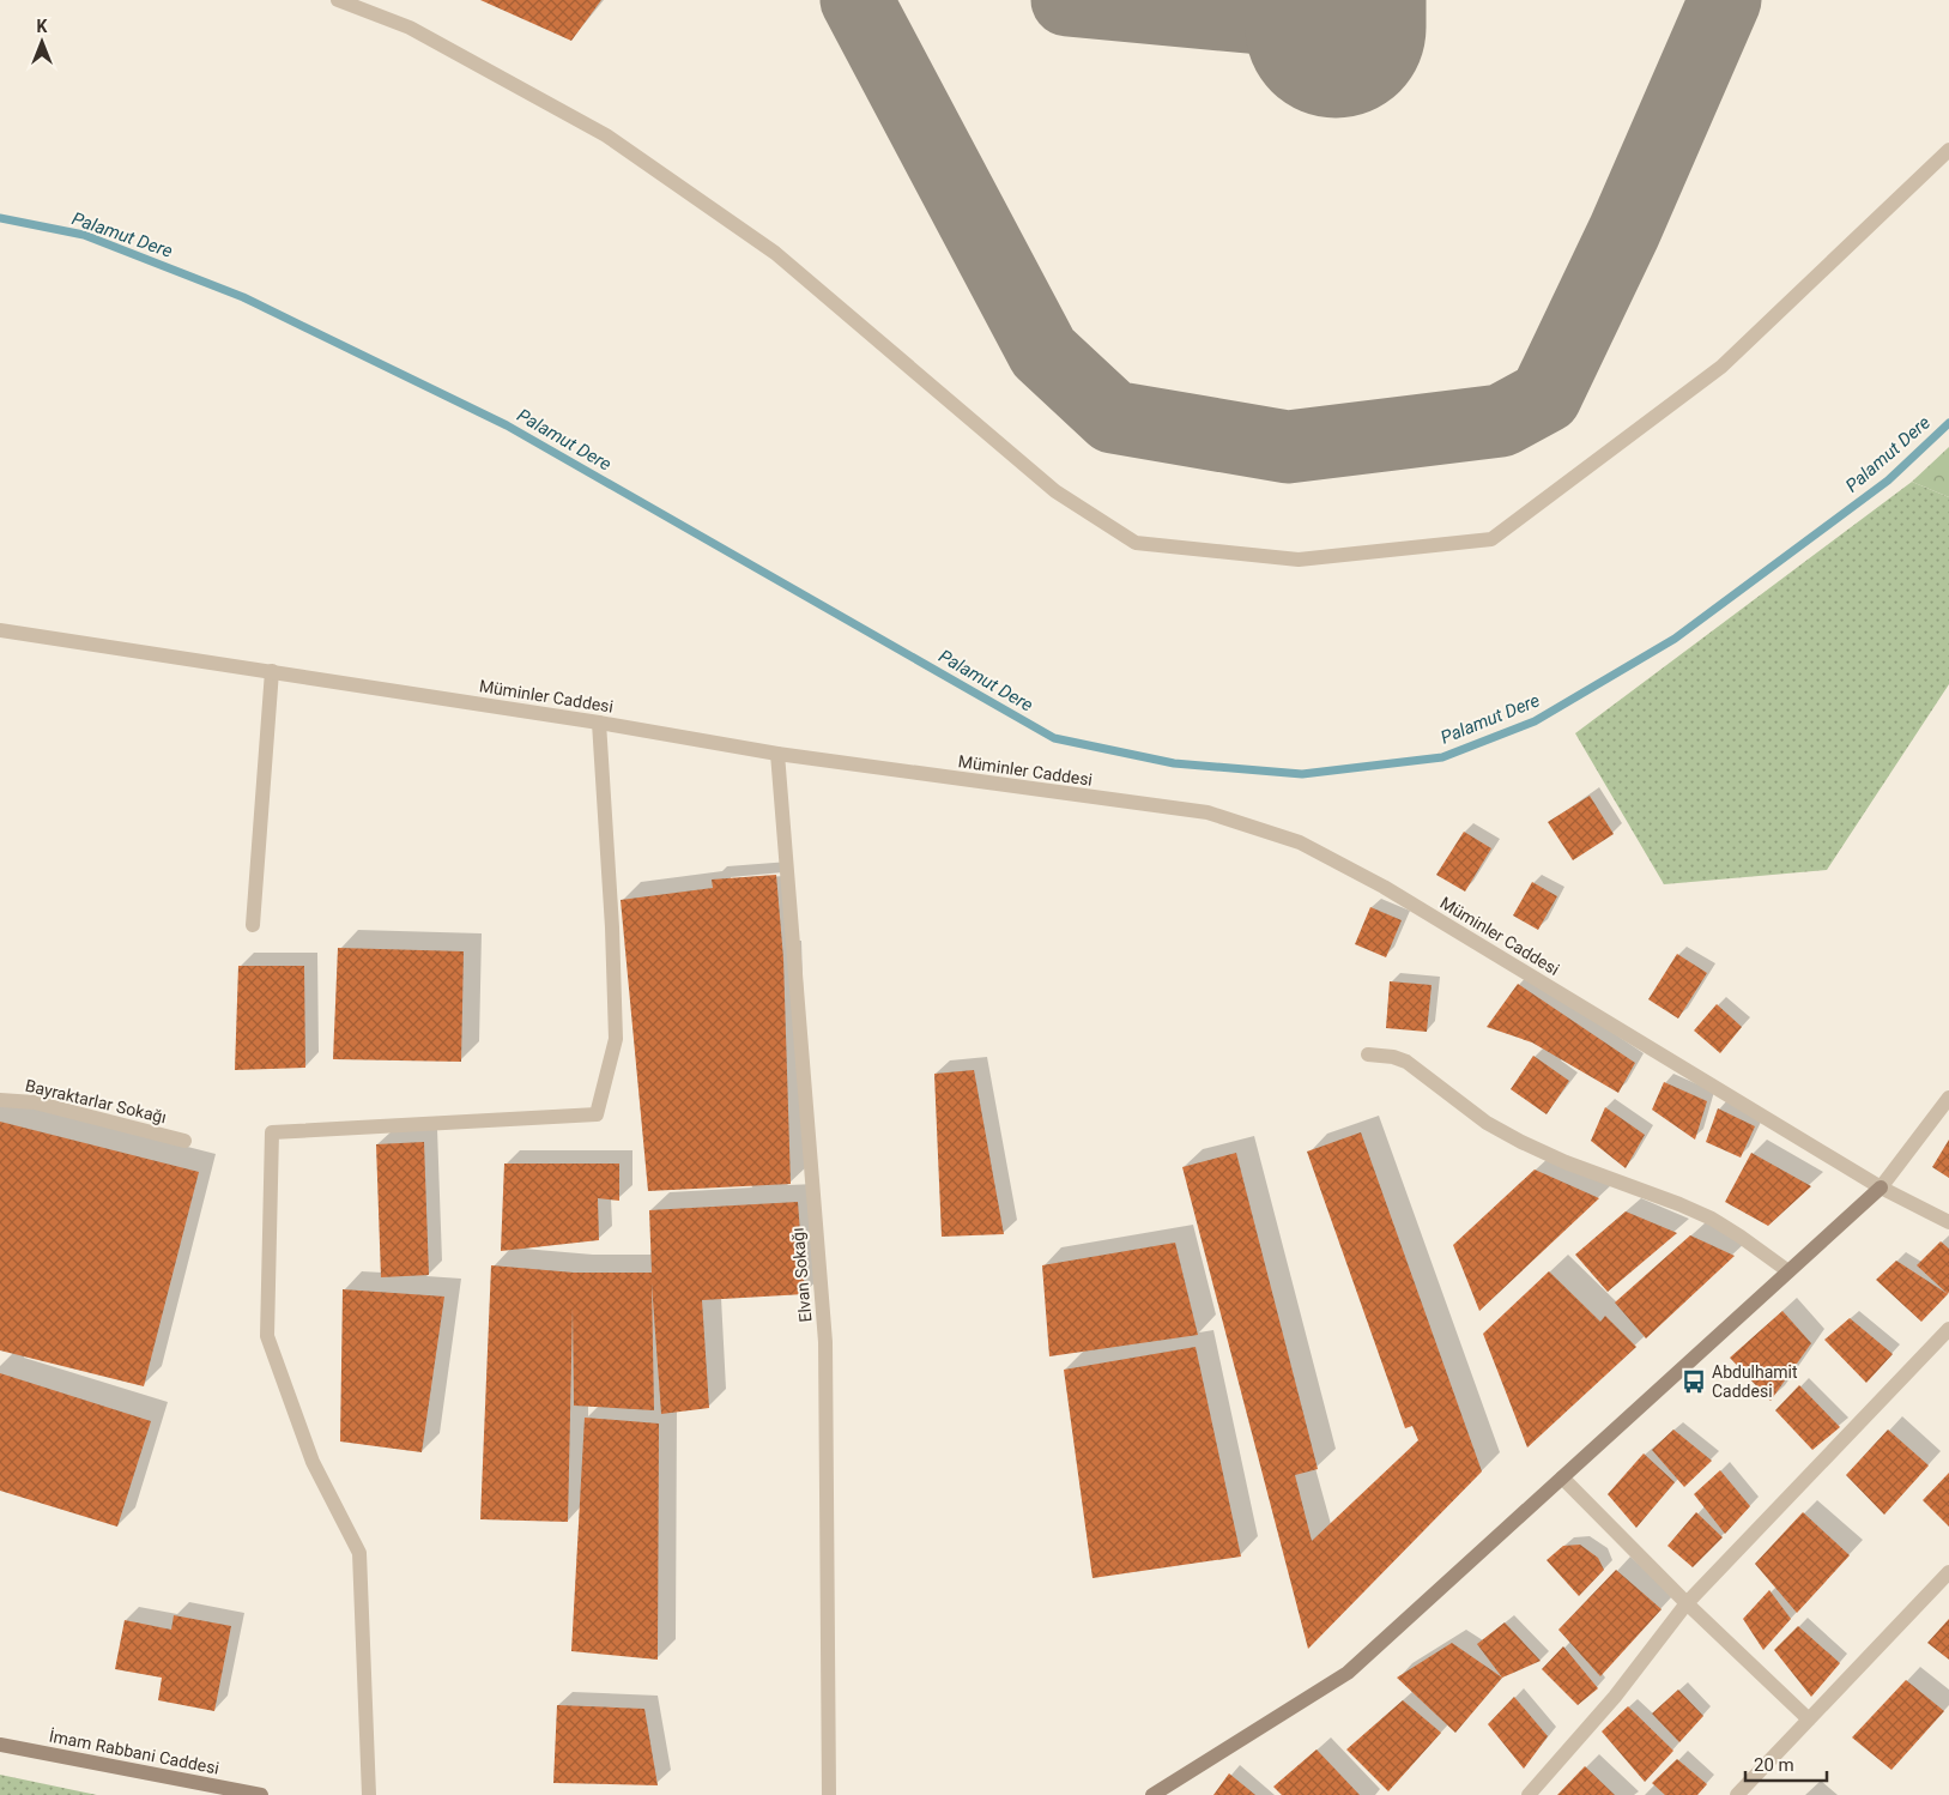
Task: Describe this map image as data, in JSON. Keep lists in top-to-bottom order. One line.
{"streets":{"main road":["İmam Rabbani Caddesi"],"street":["Müminler Caddesi","Bayraktarlar Sokağı","Elvan Sokağı"]},"crossings":[["Müminler Caddesi","Elvan Sokağı"]],"water":["Palamut Dere"],"places":{"bus stop":["Abdulhamit Caddesi"]},"scale_bar":"20 m","north":"top"}
